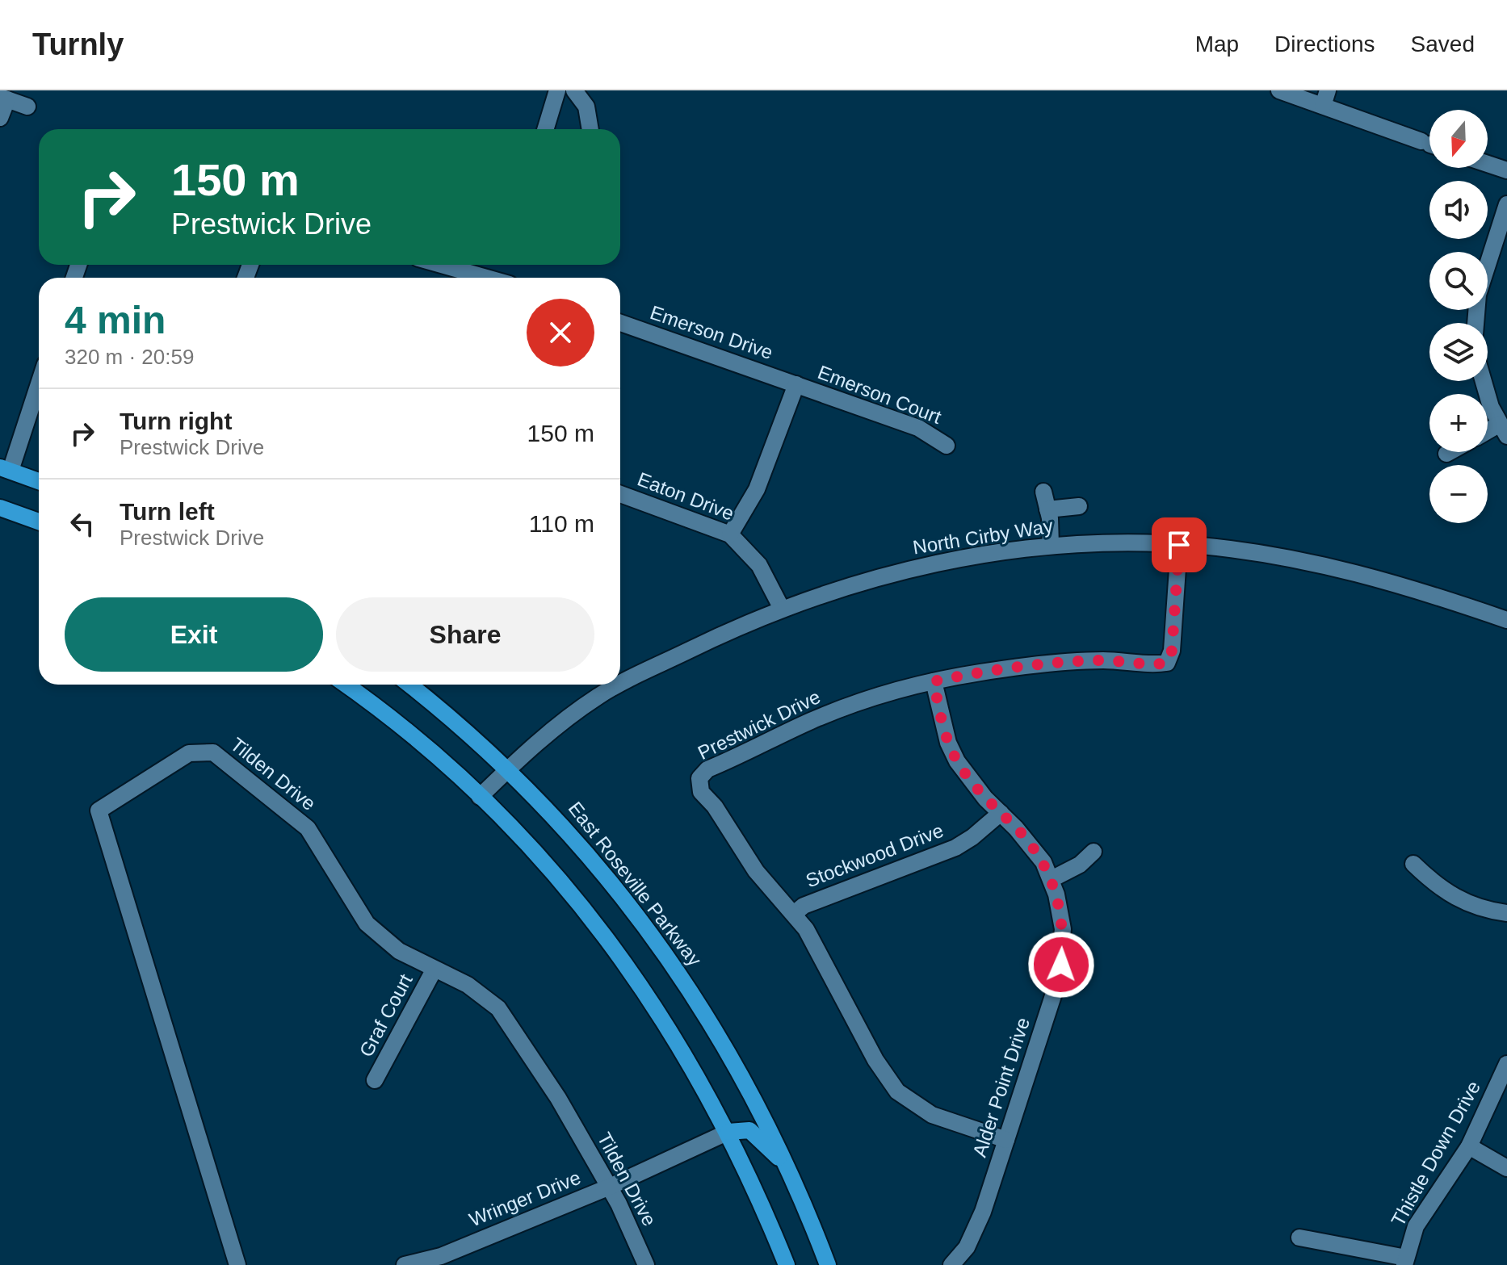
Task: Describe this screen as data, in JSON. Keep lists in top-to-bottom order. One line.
{"streets":{"main road":["East Roseville Parkway"],"street":["Emerson Drive","Emerson Court","Eaton Drive","North Cirby Way","Prestwick Drive","Tilden Drive","Stockwood Drive","Graf Court","Alder Point Drive","Thistle Down Drive","Wringer Drive"]},"crossings":[["Emerson Drive","Emerson Court"],["Eaton Drive","North Cirby Way"],["North Cirby Way","Prestwick Drive"],["North Cirby Way","East Roseville Parkway"],["Prestwick Drive","Stockwood Drive"],["Prestwick Drive","Alder Point Drive"],["Tilden Drive","Graf Court"],["Tilden Drive","Wringer Drive"],["Stockwood Drive","Alder Point Drive"]],"north":"bottom","page":{"header":"Turnly","nav":["Map","Directions","Saved"],"map_buttons":["+","−"],"turn":["150 m","Prestwick Drive"],"heading":["4 min","320 m · 20:59"],"list":[{"name":"Turn right","note":"Prestwick Drive","value":"150 m"},{"name":"Turn left","note":"Prestwick Drive","value":"110 m"}],"buttons":["Exit","Share"]}}
